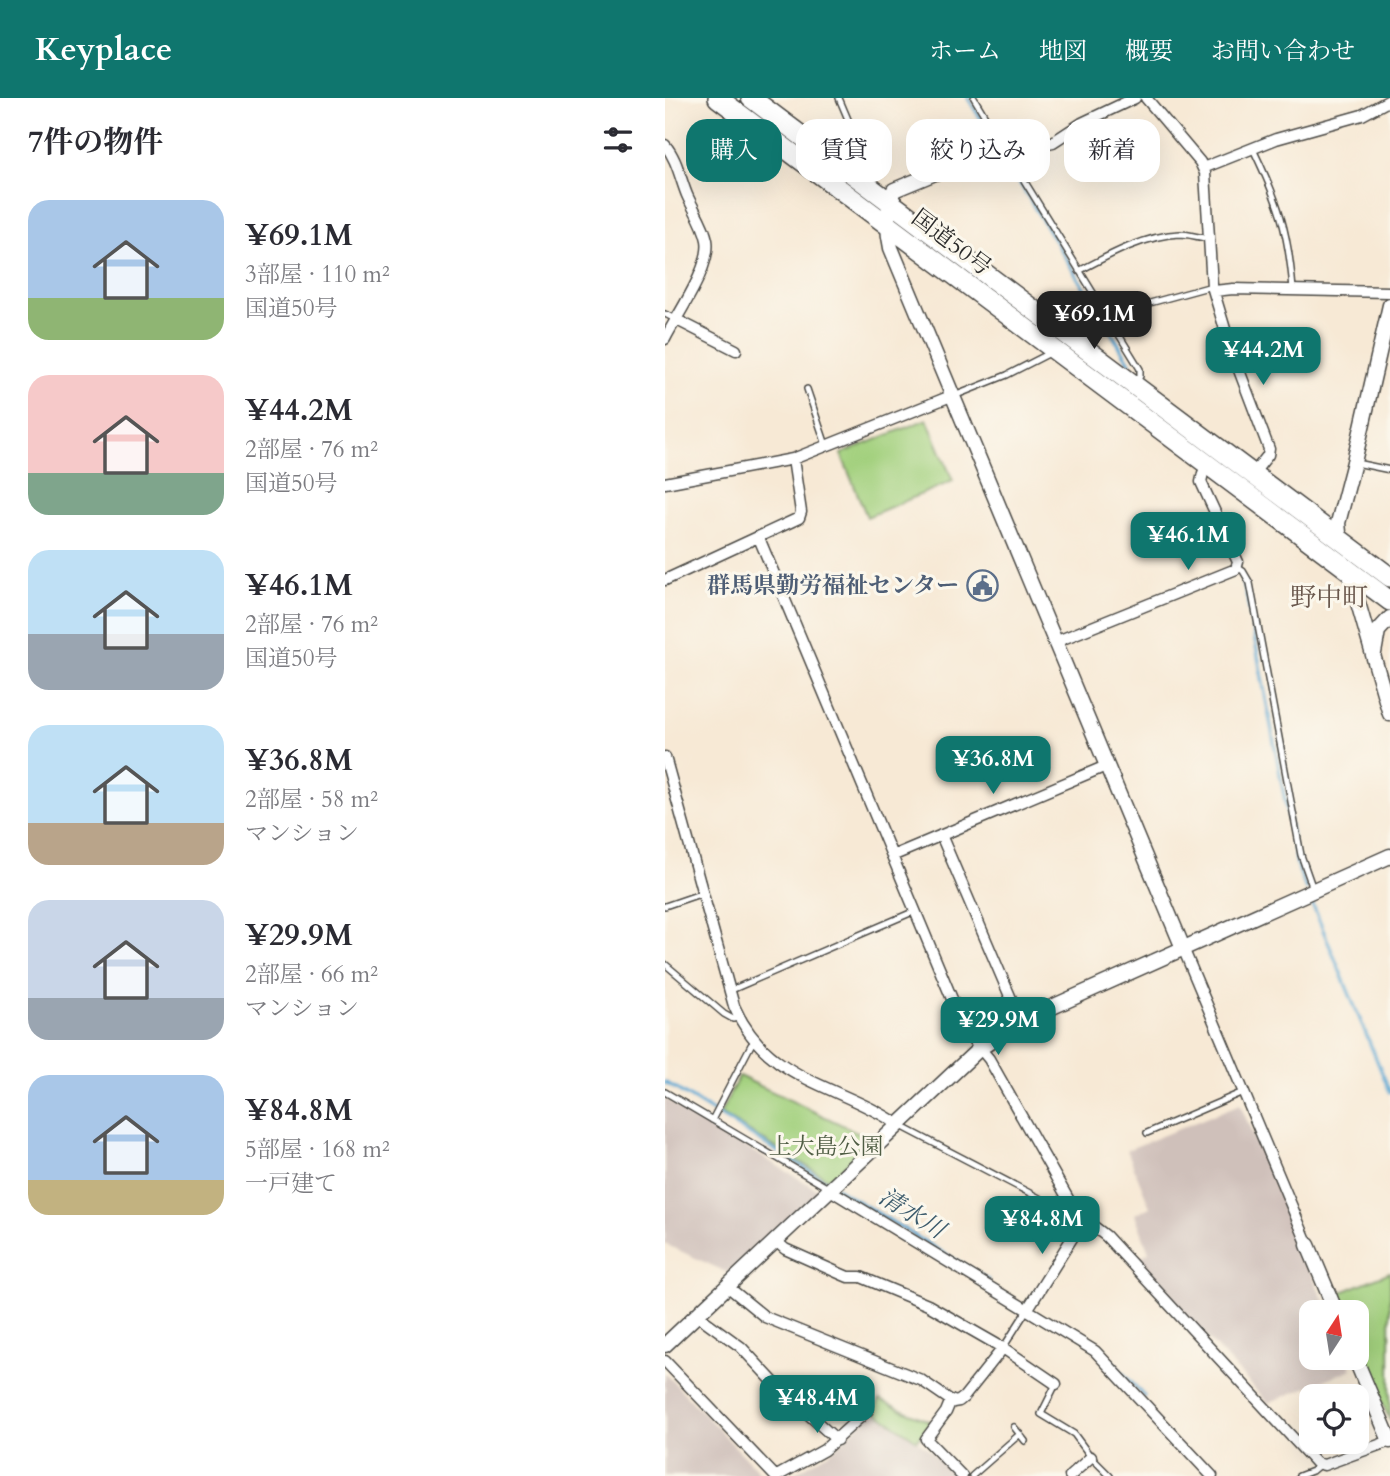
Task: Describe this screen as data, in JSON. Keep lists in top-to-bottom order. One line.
{"streets":{"highway":["国道50号"]},"districts":["野中町"],"water":["清水川"],"parks":["上大島公園"],"places":{"public building":["群馬県勤労福祉センター"]},"north":"top","page":{"header":"Keyplace","nav":["ホーム","地図","概要","お問い合わせ"],"heading":"7件の物件","chip":["購入","賃貸","絞り込み","新着"],"list":[{"name":"¥69.1M","note":"3部屋 · 110 m² · 国道50号"},{"name":"¥44.2M","note":"2部屋 · 76 m² · 国道50号"},{"name":"¥46.1M","note":"2部屋 · 76 m² · 国道50号"},{"name":"¥36.8M","note":"2部屋 · 58 m² · マンション"},{"name":"¥29.9M","note":"2部屋 · 66 m² · マンション"},{"name":"¥84.8M","note":"5部屋 · 168 m² · 一戸建て"}],"price":["¥69.1M","¥44.2M","¥46.1M","¥36.8M","¥29.9M","¥84.8M","¥48.4M"]}}
